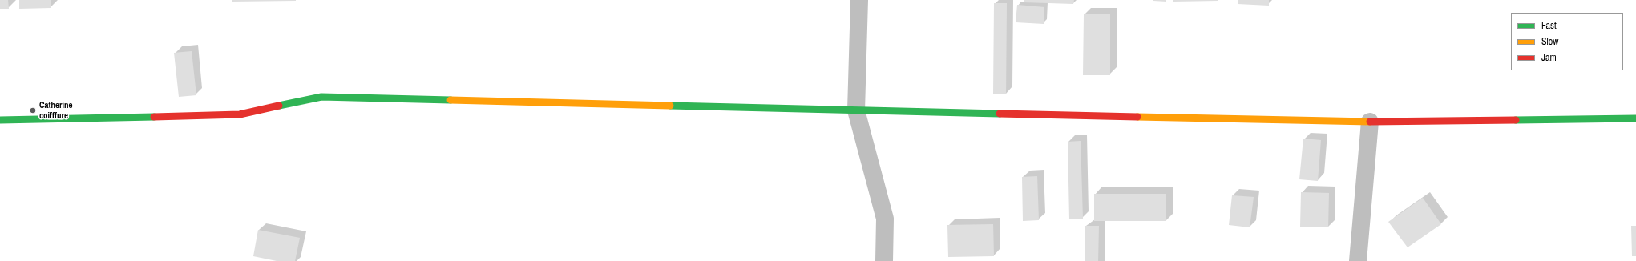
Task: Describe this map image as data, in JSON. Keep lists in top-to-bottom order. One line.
{"places":["Catherine coifffure"],"legend":["Fast","Slow","Jam"]}
